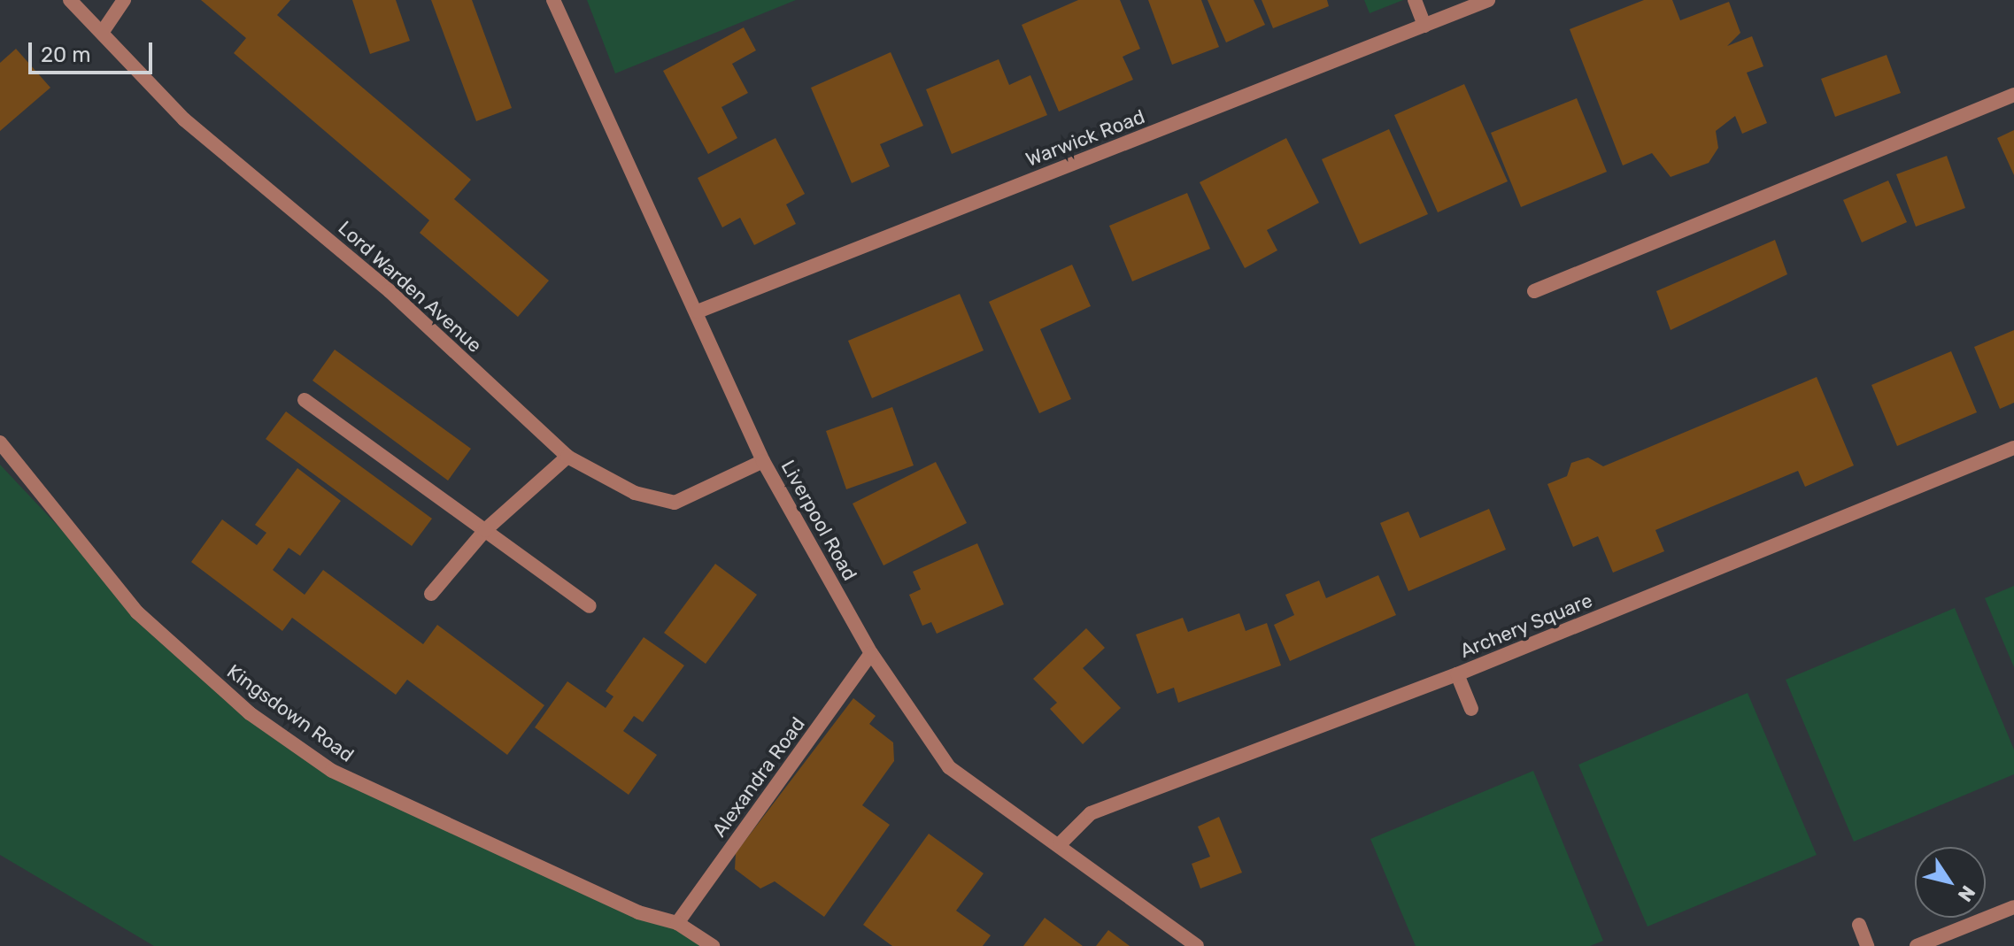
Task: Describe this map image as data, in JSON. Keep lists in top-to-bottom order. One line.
{"streets":{"street":["Warwick Road","Lord Warden Avenue","Liverpool Road","Archery Square","Kingsdown Road","Alexandra Road"]},"crossings":[["Warwick Road","Liverpool Road"],["Lord Warden Avenue","Liverpool Road"],["Liverpool Road","Archery Square"],["Liverpool Road","Alexandra Road"],["Kingsdown Road","Alexandra Road"]],"scale_bar":"20 m","north":"bottom right"}
